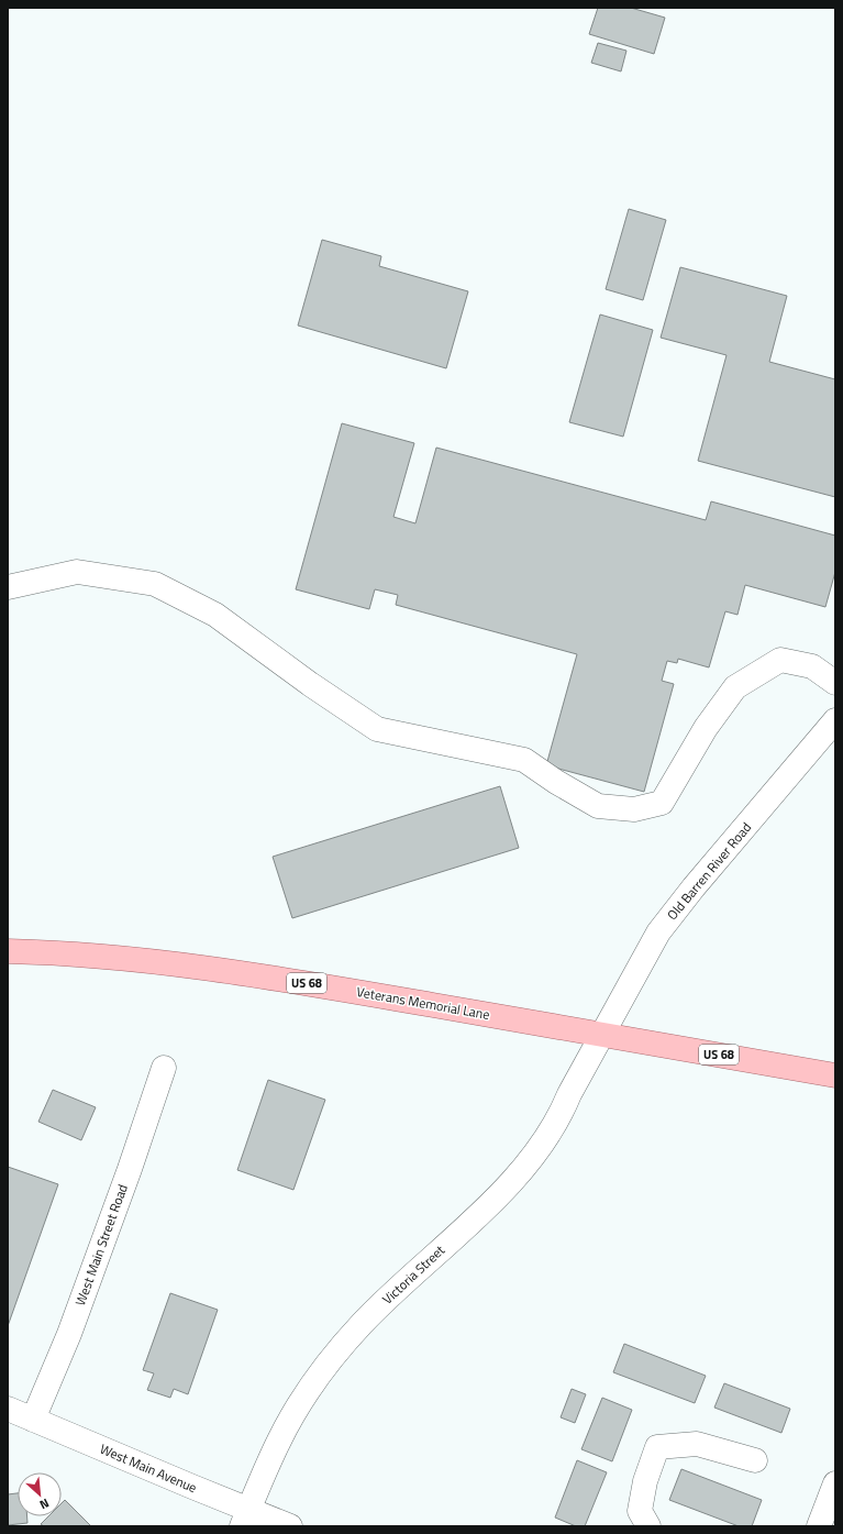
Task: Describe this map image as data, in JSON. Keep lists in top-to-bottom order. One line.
{"streets":{"main road":["US 68","Veterans Memorial Lane"],"street":["Old Barren River Road","West Main Street Road","Victoria Street","West Main Avenue"]},"crossings":[["Old Barren River Road","Veterans Memorial Lane"],["Old Barren River Road","Victoria Street"],["Veterans Memorial Lane","Victoria Street"],["West Main Street Road","West Main Avenue"],["Victoria Street","West Main Avenue"]],"north":"bottom right"}
